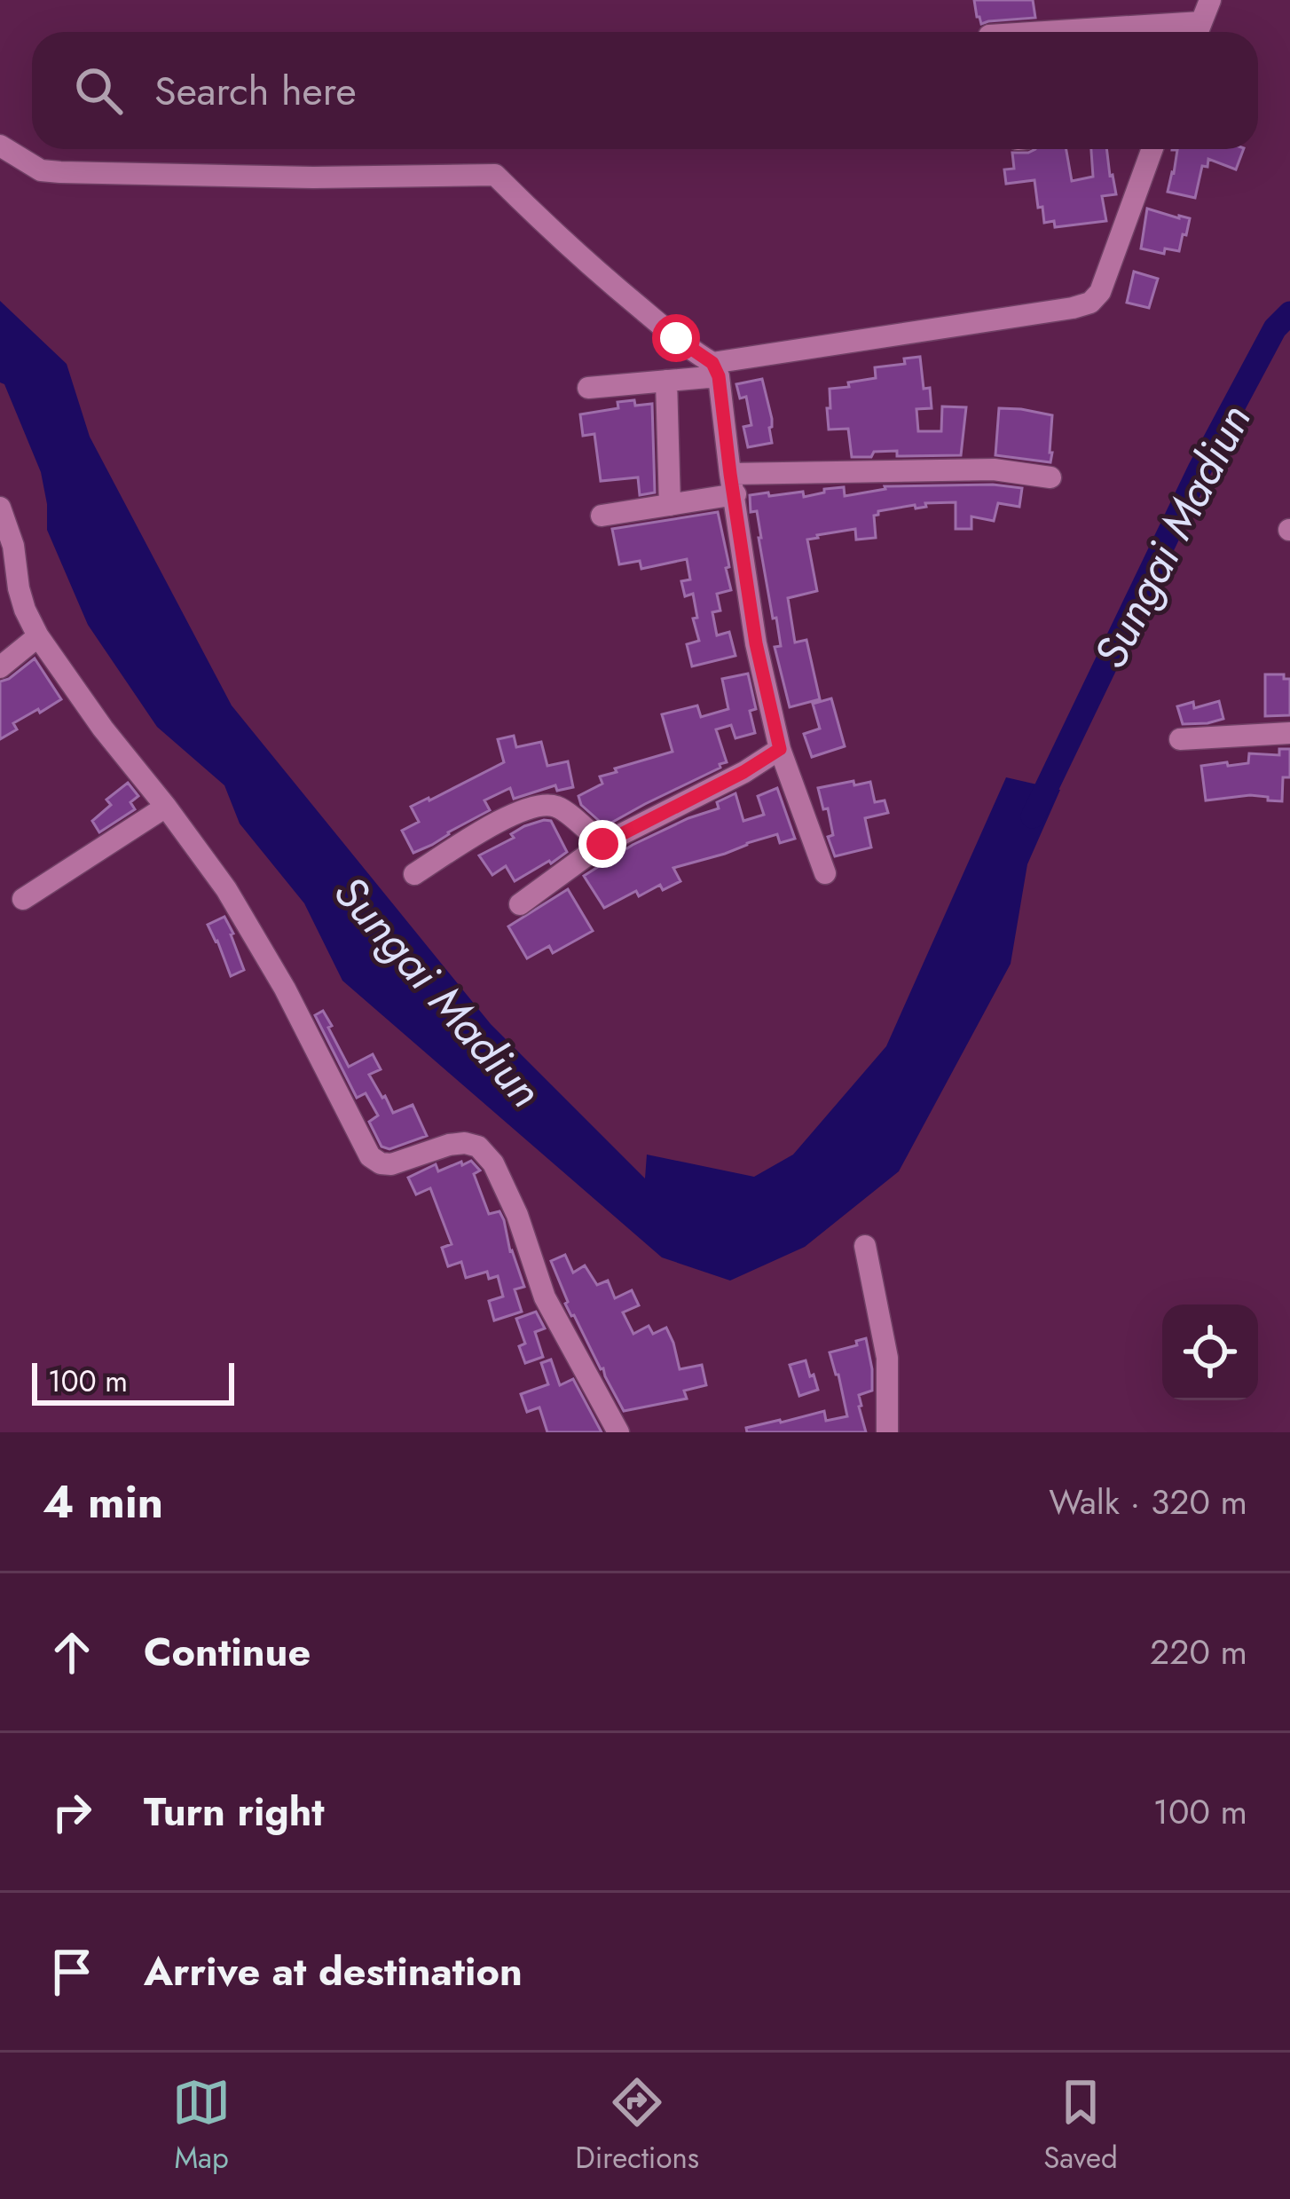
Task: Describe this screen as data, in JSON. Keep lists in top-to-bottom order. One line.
{"water":["Sungai Madiun"],"scale_bar":"100 m","page":{"search":"Search here","scale":"100 m","heading":["4 min","Walk · 320 m"],"list":[["Continue","220 m"],["Turn right","100 m"],"Arrive at destination"],"nav":["Map","Directions","Saved"]}}
